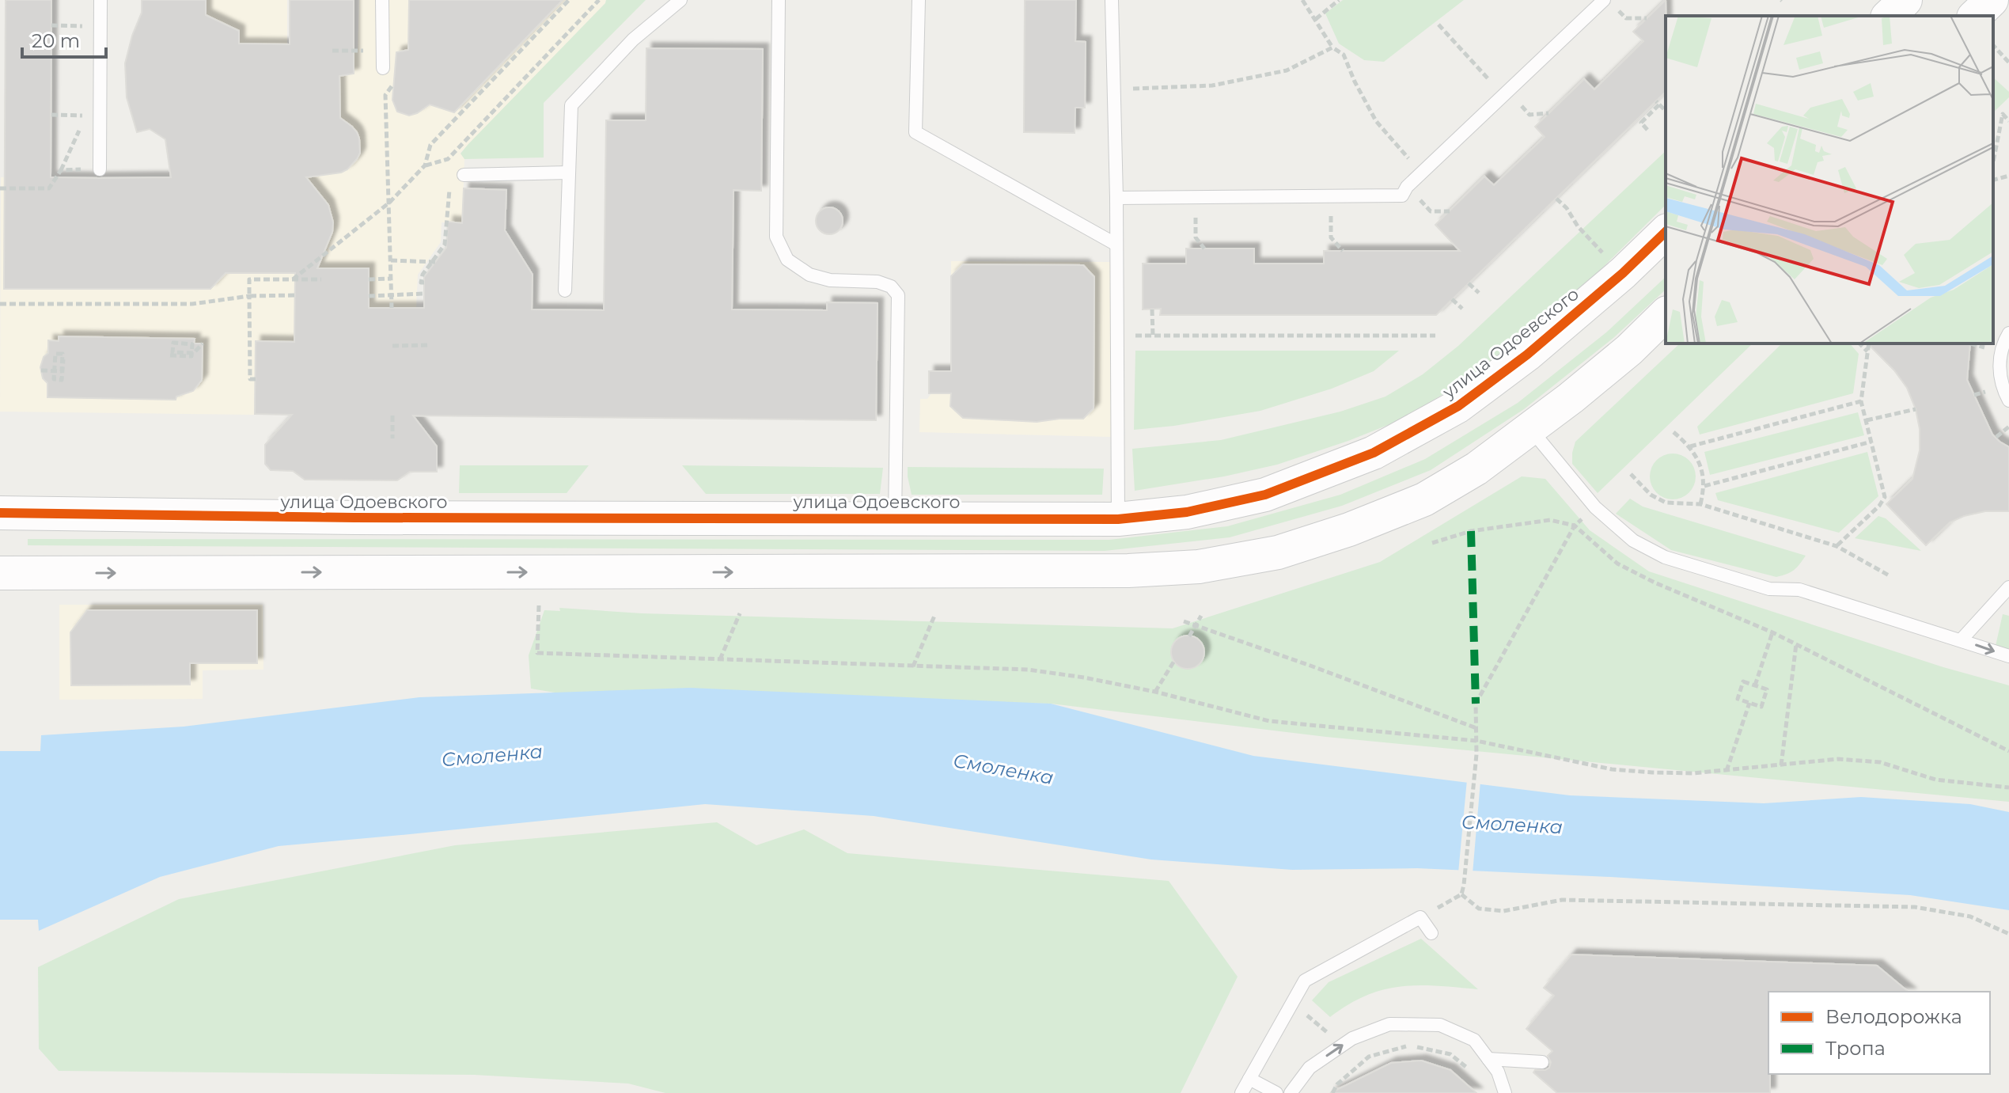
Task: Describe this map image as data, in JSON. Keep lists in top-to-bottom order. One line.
{"streets":{"street":["улица Одоевского"]},"water":["Смоленка"],"legend":["Велодорожка","Тропа"],"scale_bar":"20 m"}
